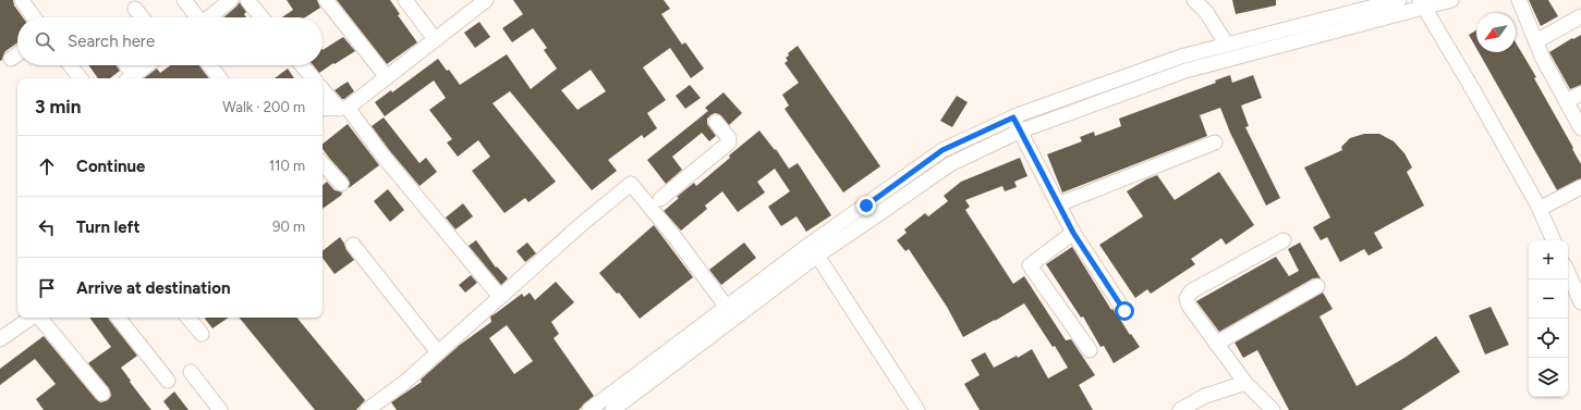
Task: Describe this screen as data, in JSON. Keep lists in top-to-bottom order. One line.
{"north":"bottom left","page":{"search":"Search here","heading":["3 min","Walk · 200 m"],"list":[["Continue","110 m"],["Turn left","90 m"],"Arrive at destination"],"map_buttons":["+","−"]}}
